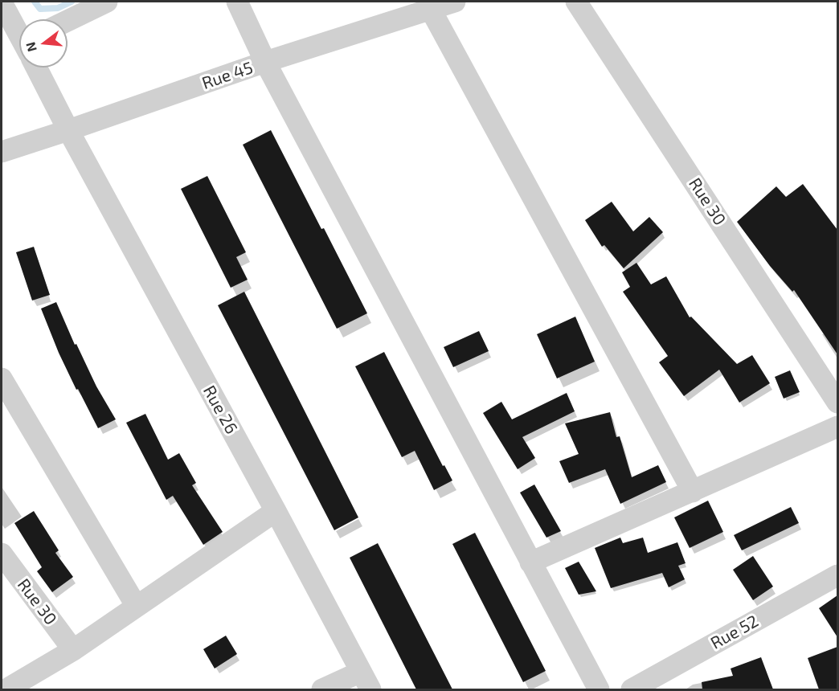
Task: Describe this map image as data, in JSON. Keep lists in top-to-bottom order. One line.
{"streets":{"street":["Rue 45","Rue 30","Rue 26","Rue 52"]},"crossings":[["Rue 45","Rue 26"]],"north":"left"}
